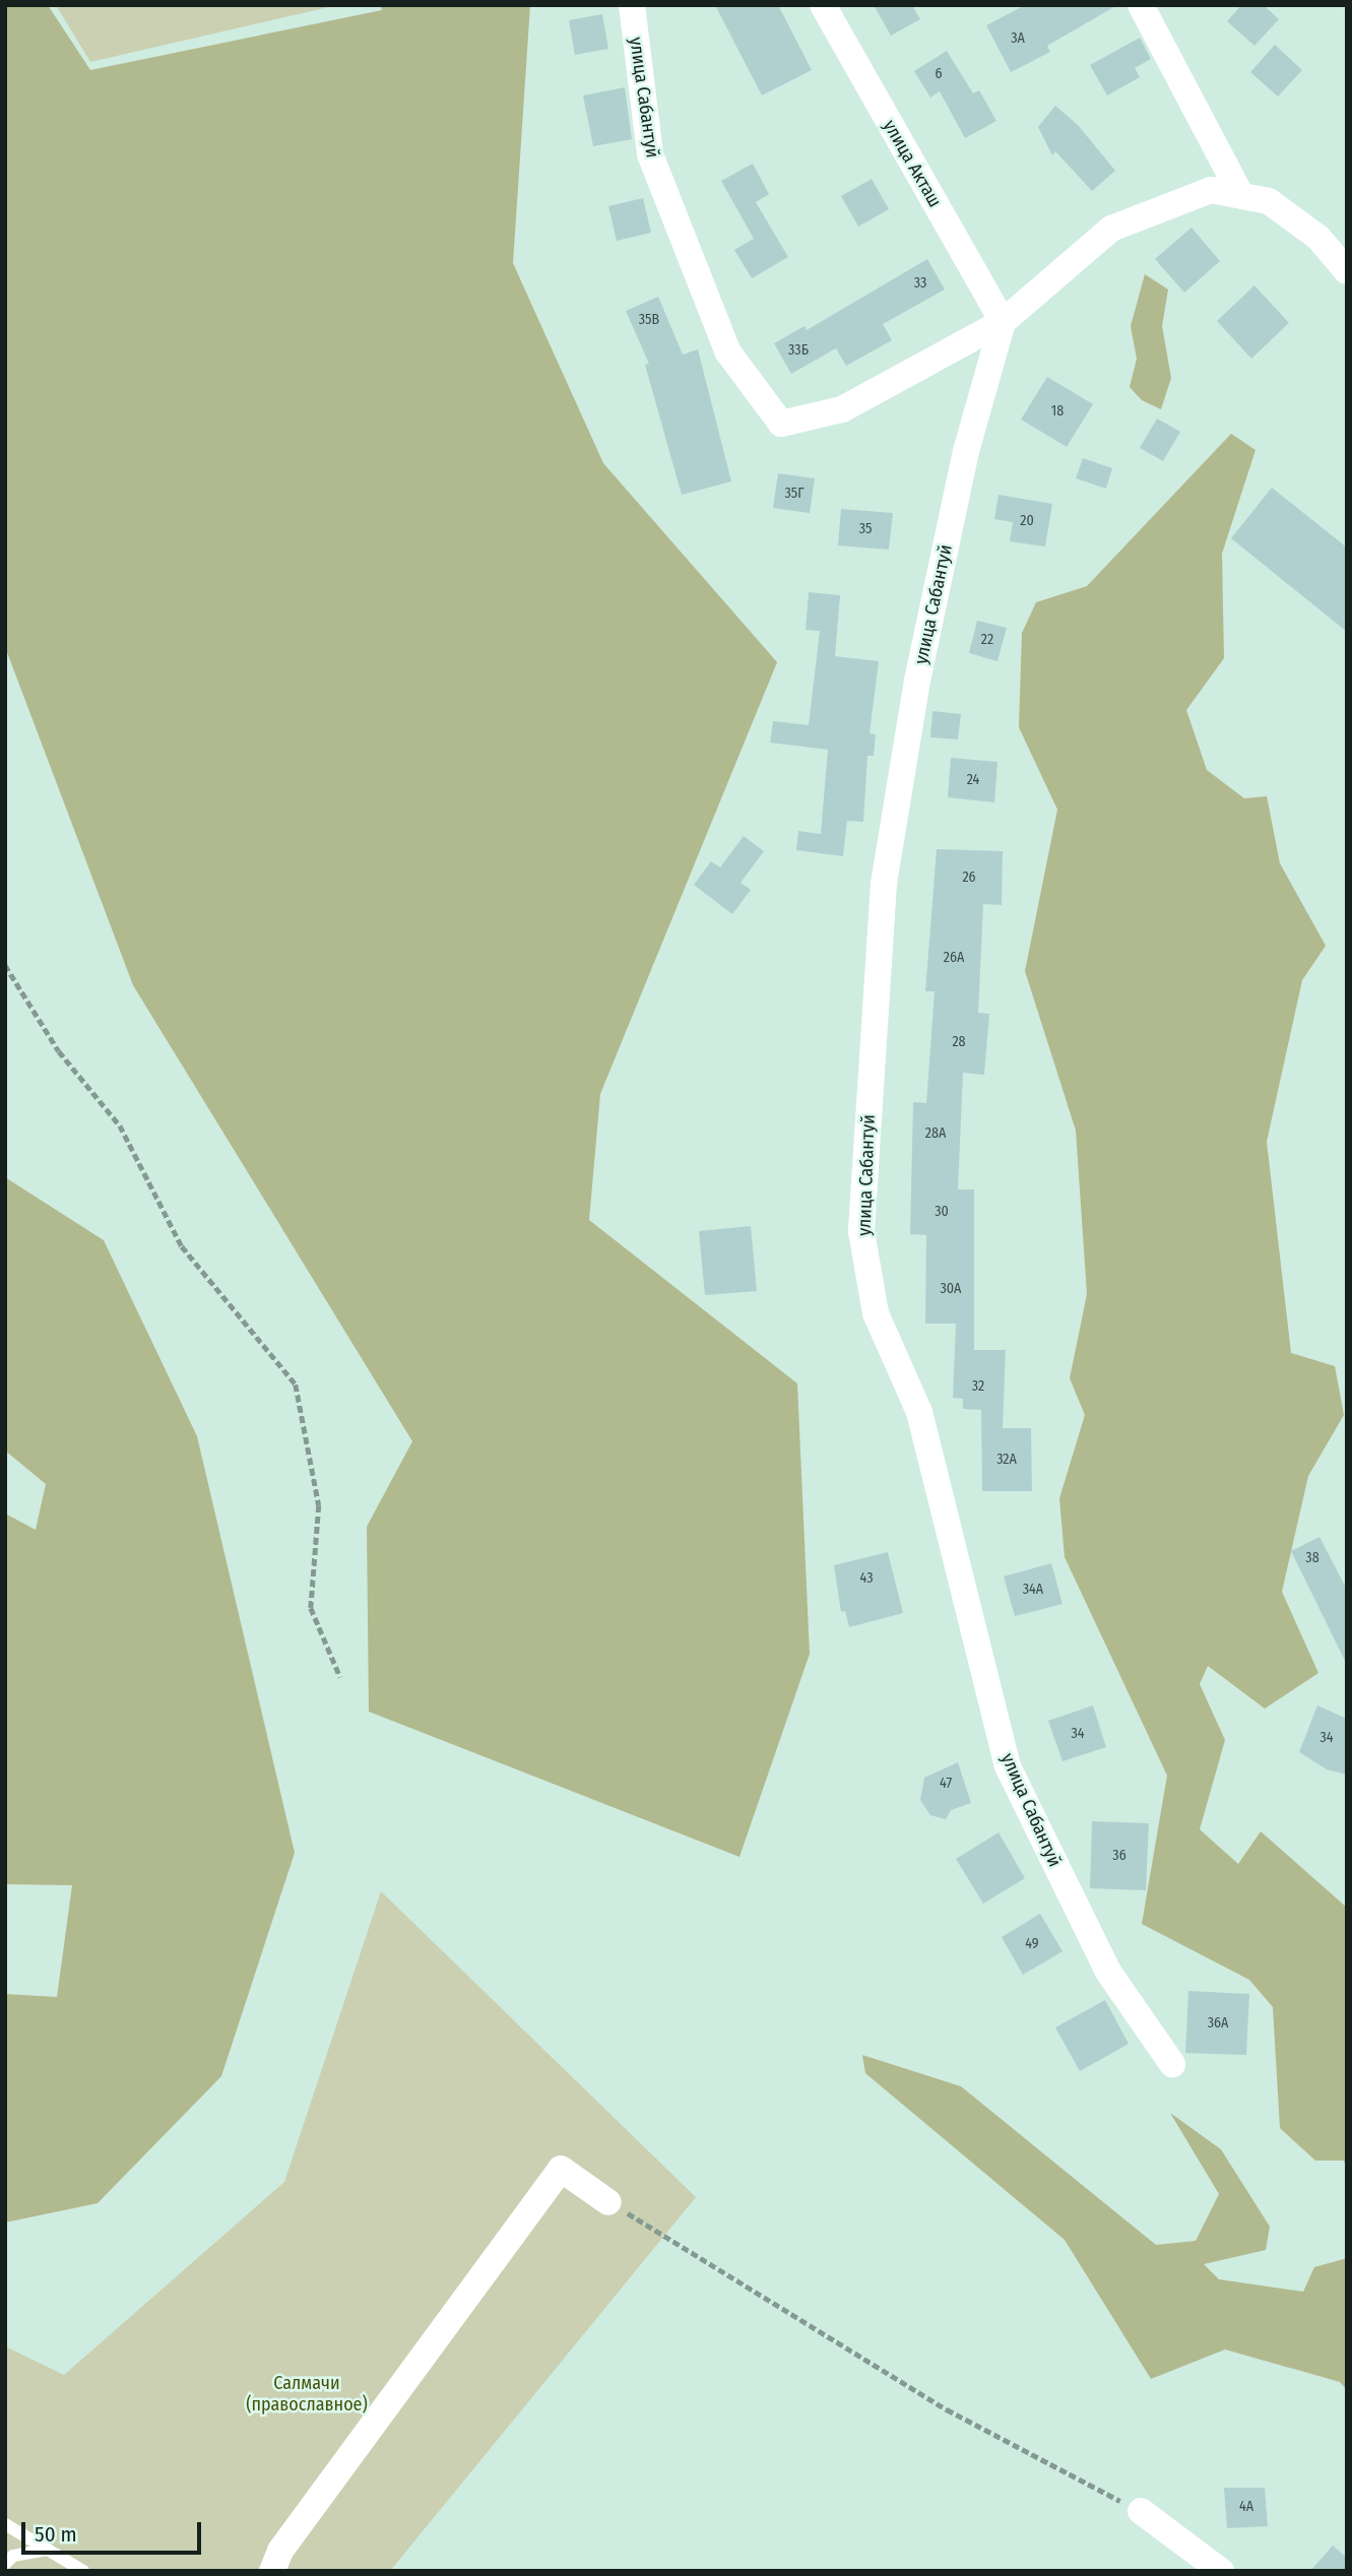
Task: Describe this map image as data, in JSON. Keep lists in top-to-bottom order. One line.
{"streets":{"street":["улица Сабантуй","улица Акташ"]},"crossings":[["улица Сабантуй","улица Акташ"]],"parks":["Салмачи (православное)"],"house_numbers":["3А","6","33","35В","33Б","18","35Г","20","35","22","24","26","26А","28","28А","30","30А","32","32А","38","43","34А","34","34","47","36","49","36А","4А"],"scale_bar":"50 m"}
